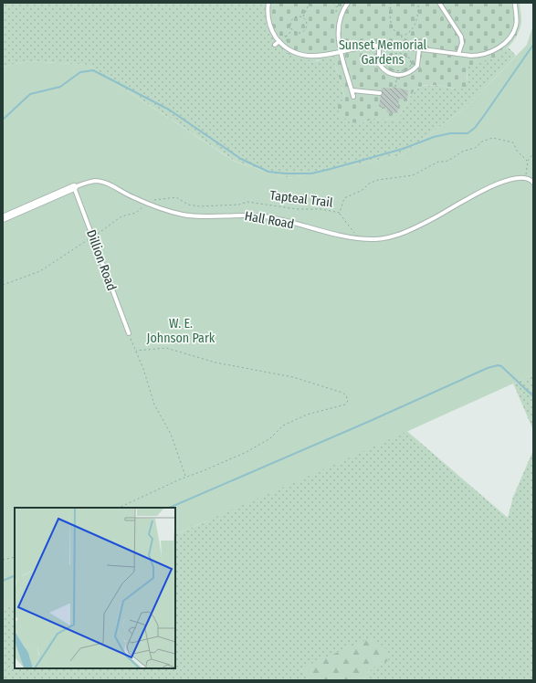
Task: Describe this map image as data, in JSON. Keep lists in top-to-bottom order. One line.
{"streets":{"street":["Hall Road"],"lane":["Dillion Road"],"path":["Tapteal Trail"]},"crossings":[["Tapteal Trail","Hall Road"],["Tapteal Trail","Dillion Road"],["Hall Road","Dillion Road"]],"parks":["Sunset Memorial Gardens","W. E. Johnson Park"]}
